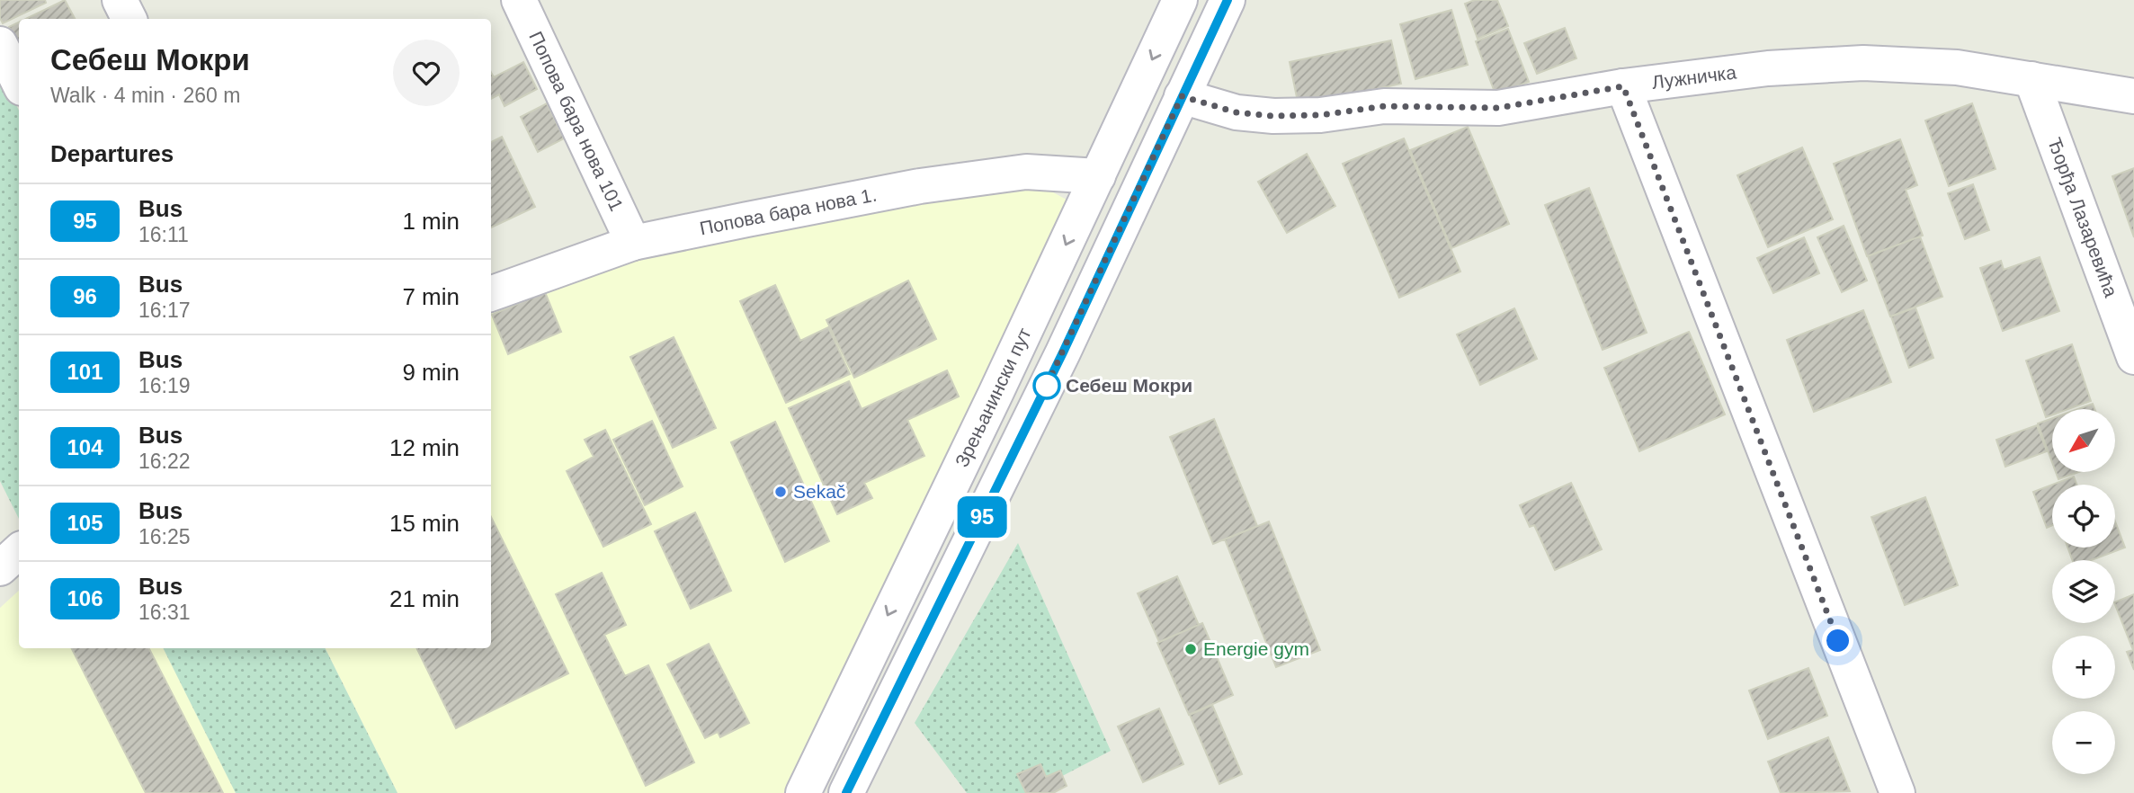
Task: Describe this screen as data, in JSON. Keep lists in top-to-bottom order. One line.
{"streets":{"street":["Лужничка","Попова бара нова 101","Попова бара нова 1.","Ђорђа Лазаревића","Зрењанински пут"]},"crossings":[["Лужничка","Ђорђа Лазаревића"],["Попова бара нова 101","Попова бара нова 1."],["Попова бара нова 1.","Зрењанински пут"]],"places":["Себеш Мокри","Sekač","Energie gym"],"lines":["bus line 95"],"north":"bottom left","page":{"on_map":"95","heading":[["Себеш Мокри","Walk · 4 min · 260 m"],"Departures"],"list":[{"mark":"95","name":"Bus","note":"16:11","value":"1 min"},{"mark":"96","name":"Bus","note":"16:17","value":"7 min"},{"mark":"101","name":"Bus","note":"16:19","value":"9 min"},{"mark":"104","name":"Bus","note":"16:22","value":"12 min"},{"mark":"105","name":"Bus","note":"16:25","value":"15 min"},{"mark":"106","name":"Bus","note":"16:31","value":"21 min"}],"map_buttons":["+","−"]}}
